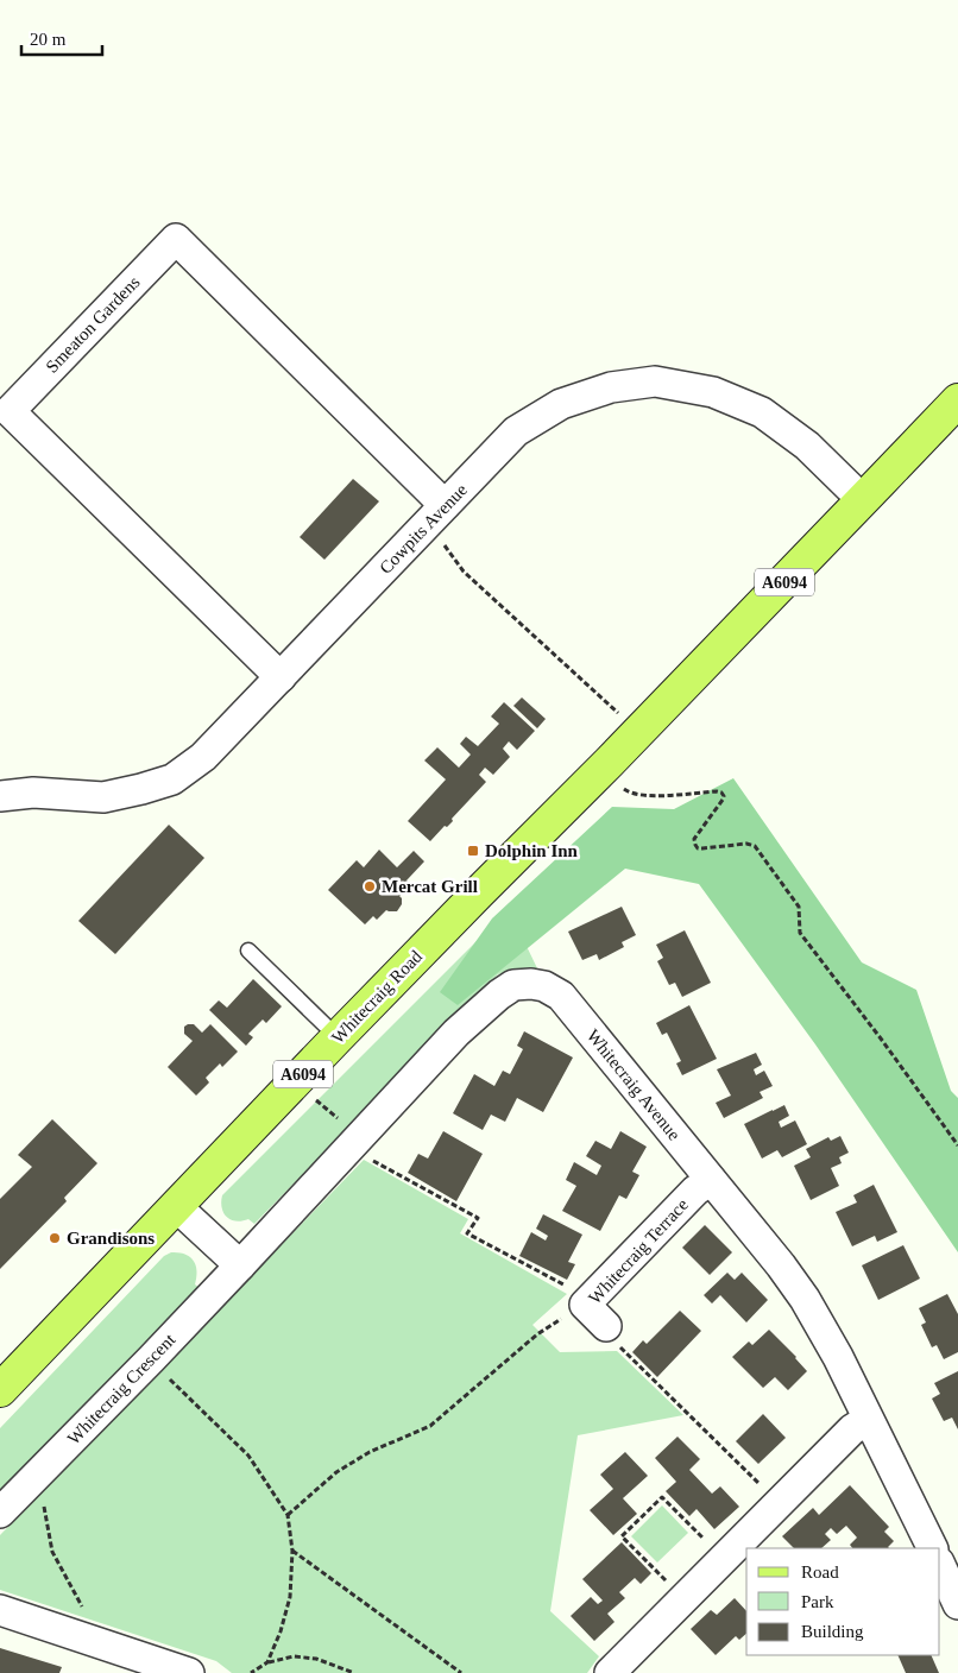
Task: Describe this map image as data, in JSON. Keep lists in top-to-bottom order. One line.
{"streets":{"main road":["A6094","Whitecraig Road"],"street":["Smeaton Gardens","Cowpits Avenue","Whitecraig Avenue","Whitecraig Terrace","Whitecraig Crescent"]},"crossings":[["Smeaton Gardens","Cowpits Avenue"],["Cowpits Avenue","A6094"],["A6094","Whitecraig Road"],["Whitecraig Avenue","Whitecraig Terrace"],["Whitecraig Avenue","Whitecraig Crescent"]],"places":{"transit":["Dolphin Inn"],"other":["Mercat Grill","Grandisons"]},"legend":["Road","Park","Building"],"scale_bar":"20 m"}
